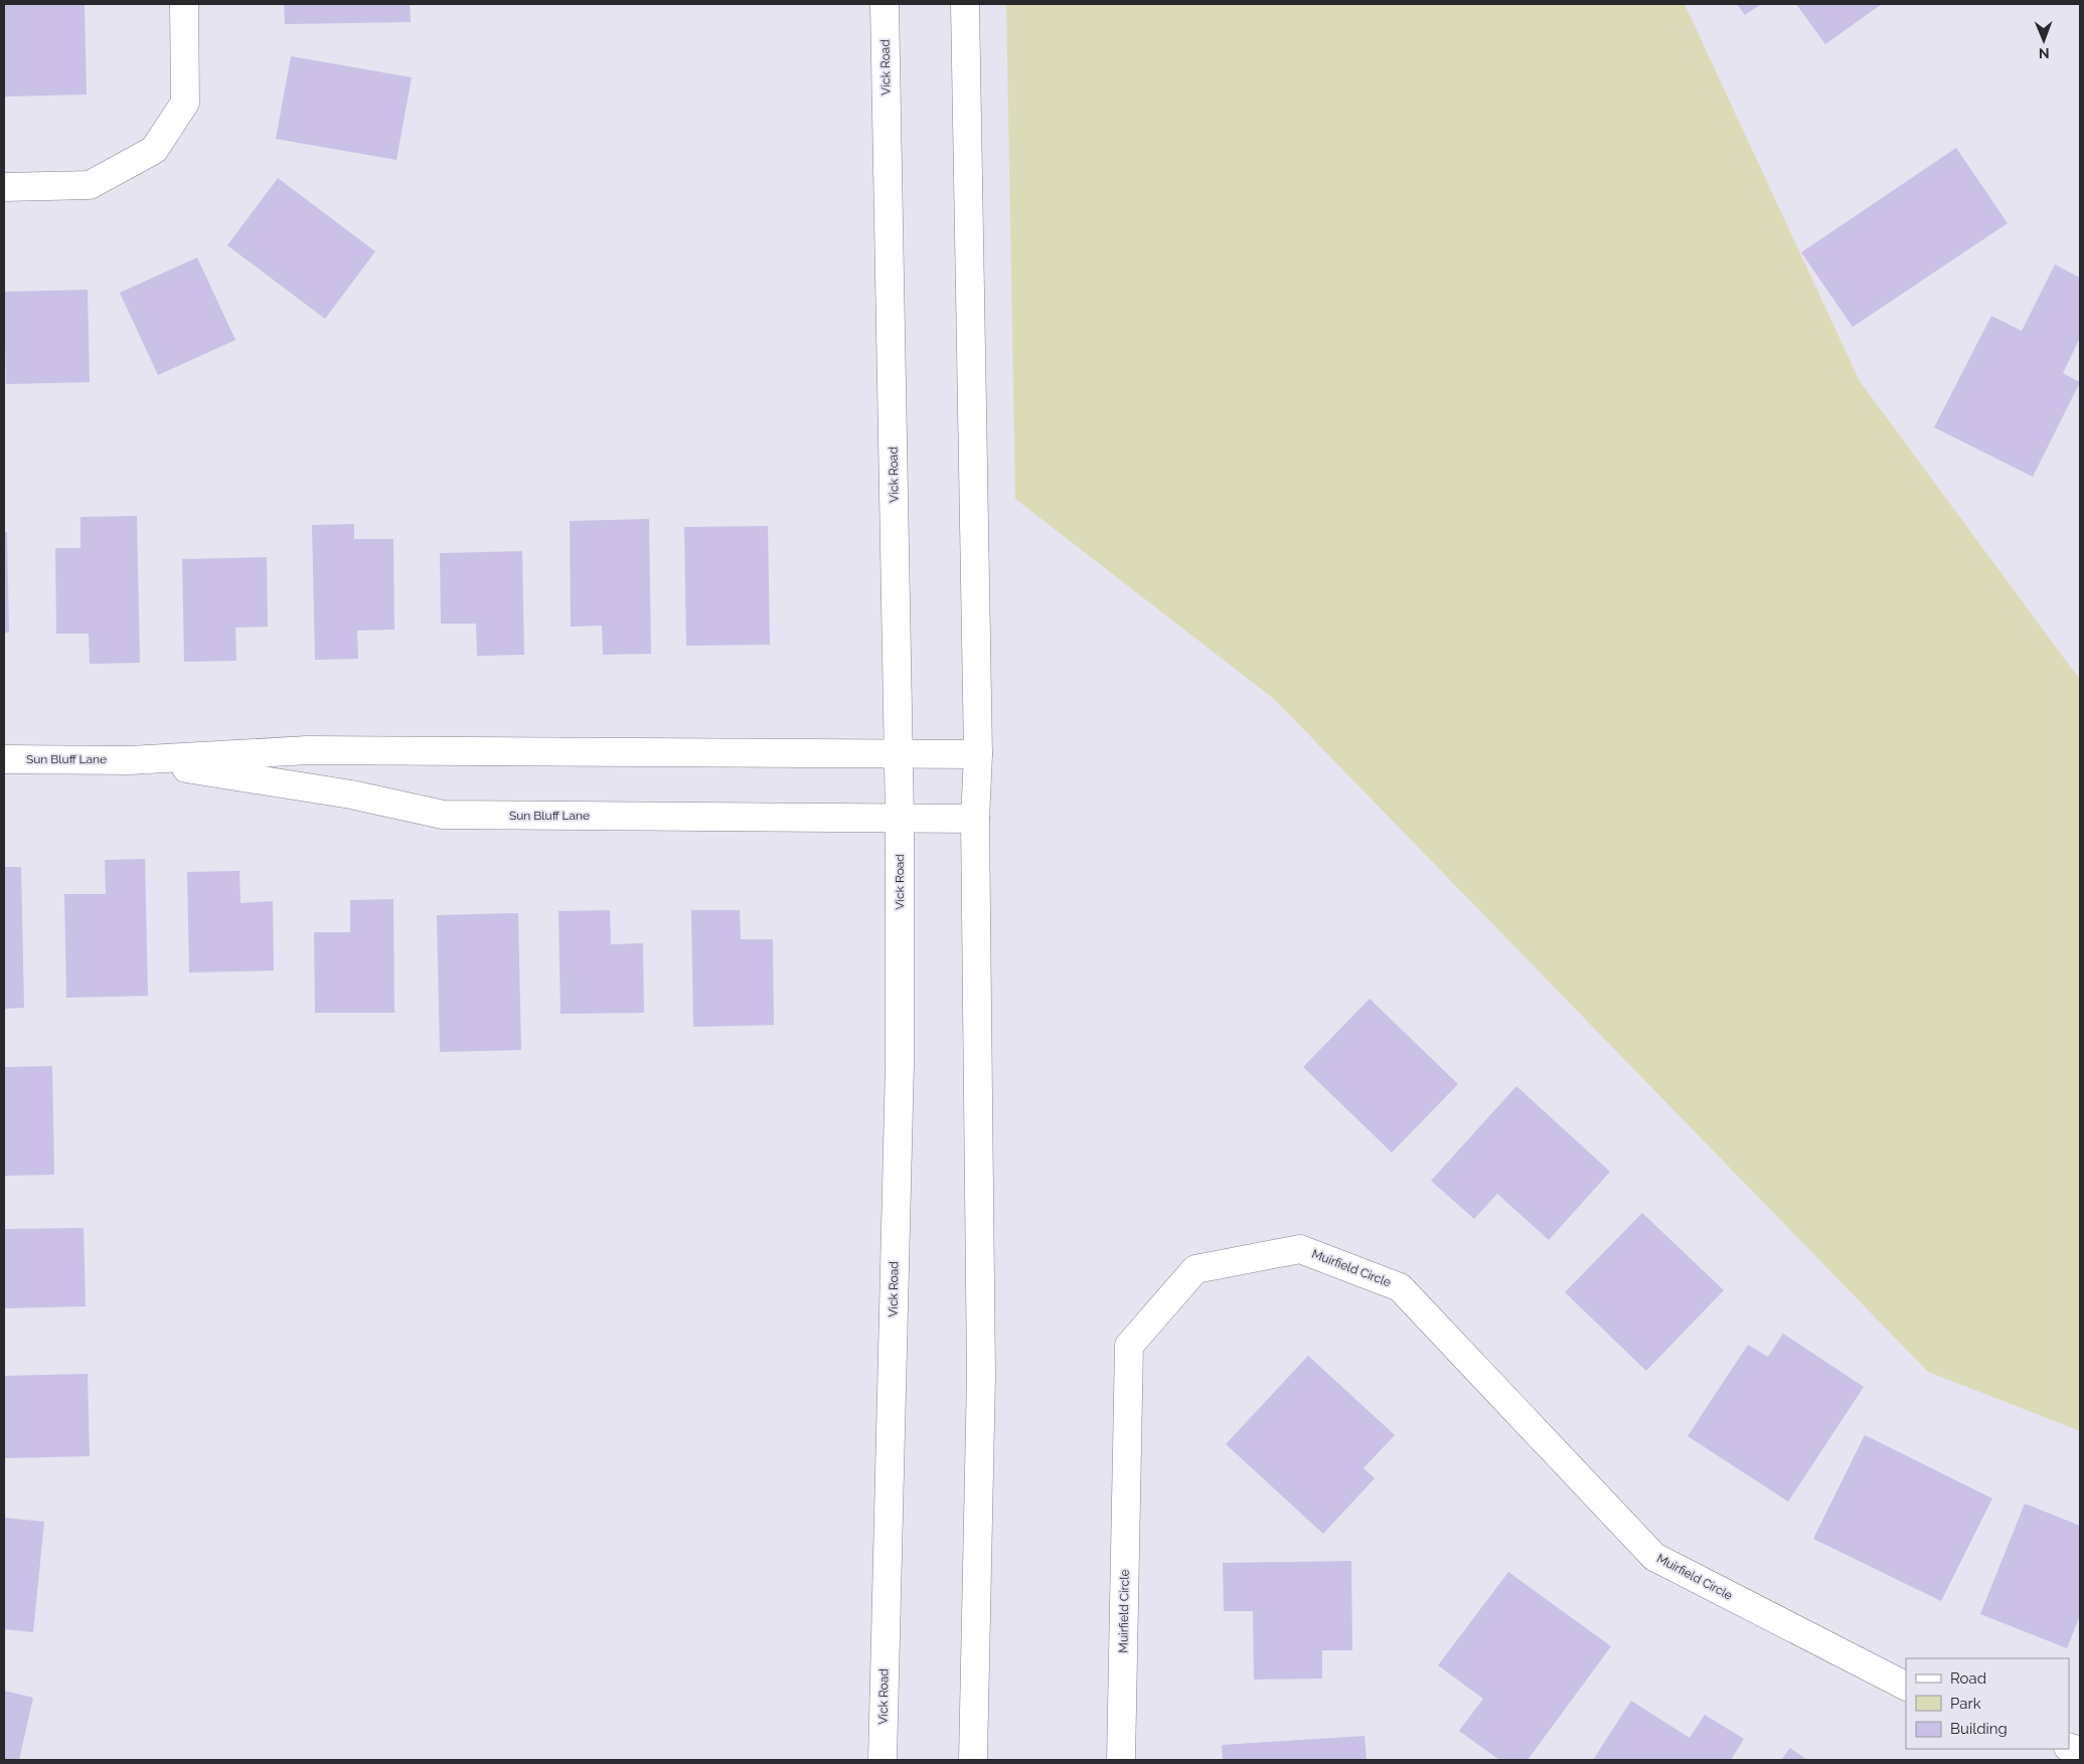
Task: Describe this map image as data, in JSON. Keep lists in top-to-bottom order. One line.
{"streets":{"street":["Vick Road","Sun Bluff Lane","Muirfield Circle"]},"crossings":[["Vick Road","Sun Bluff Lane"]],"legend":["Road","Park","Building"],"north":"bottom"}
